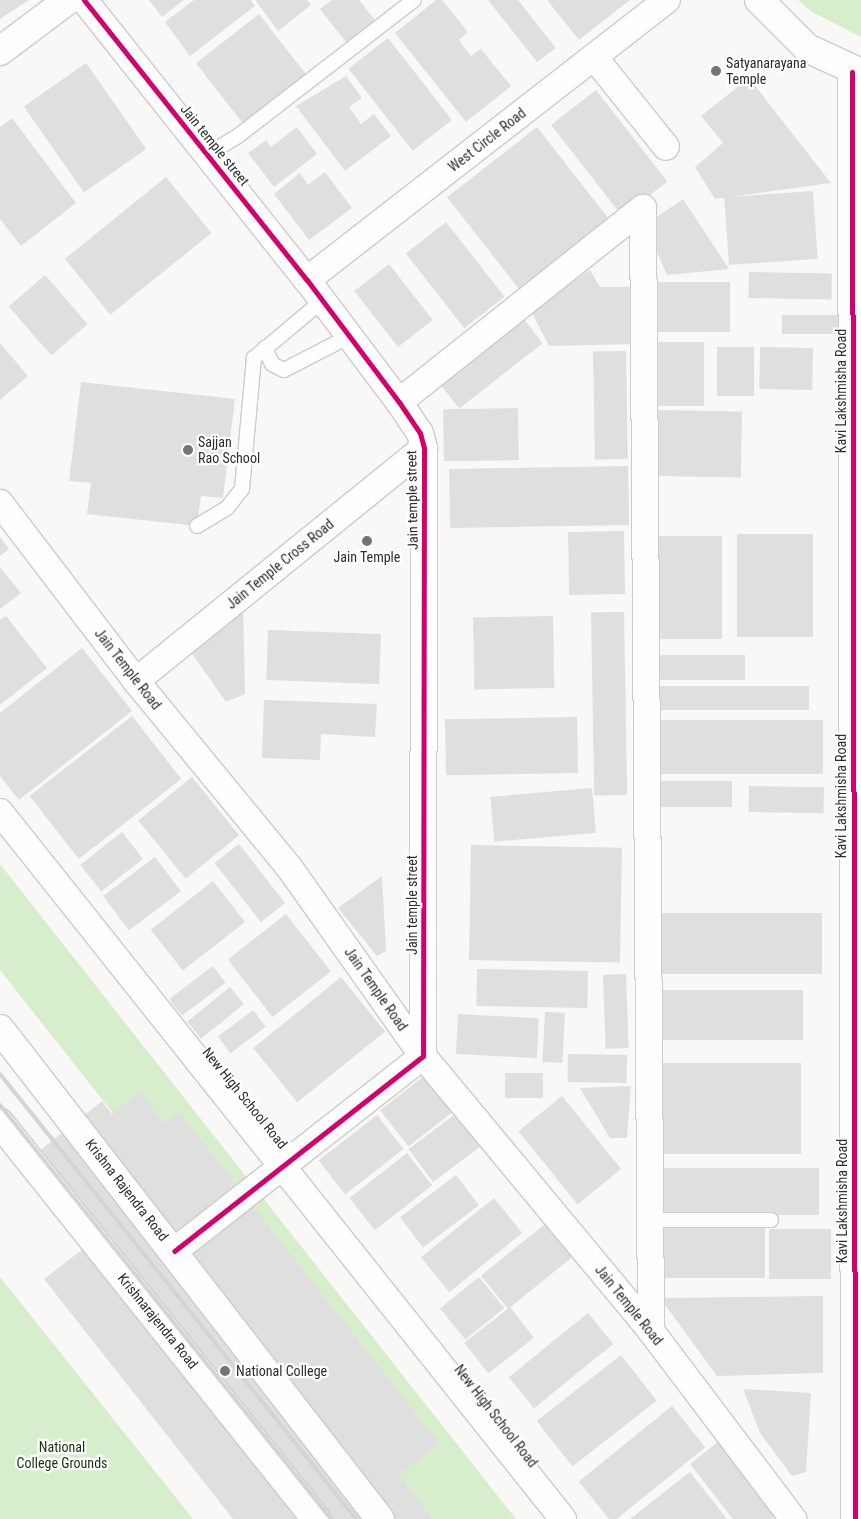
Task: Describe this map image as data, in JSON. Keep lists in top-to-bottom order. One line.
{"streets":{"street":["West Circle Road","Jain temple street","Kavi Lakshmisha Road","Jain Temple Cross Road","Jain Temple Road","New High School Road","Krishna Rajendra Road","Krishnarajendra Road"]},"crossings":[["West Circle Road","Jain temple street"],["Jain temple street","Jain Temple Cross Road"],["Jain temple street","Jain Temple Road"],["Jain Temple Cross Road","Jain Temple Road"]],"parks":["National College Grounds"],"places":["Satyanarayana Temple","Sajjan Rao School","Jain Temple","National College"]}
